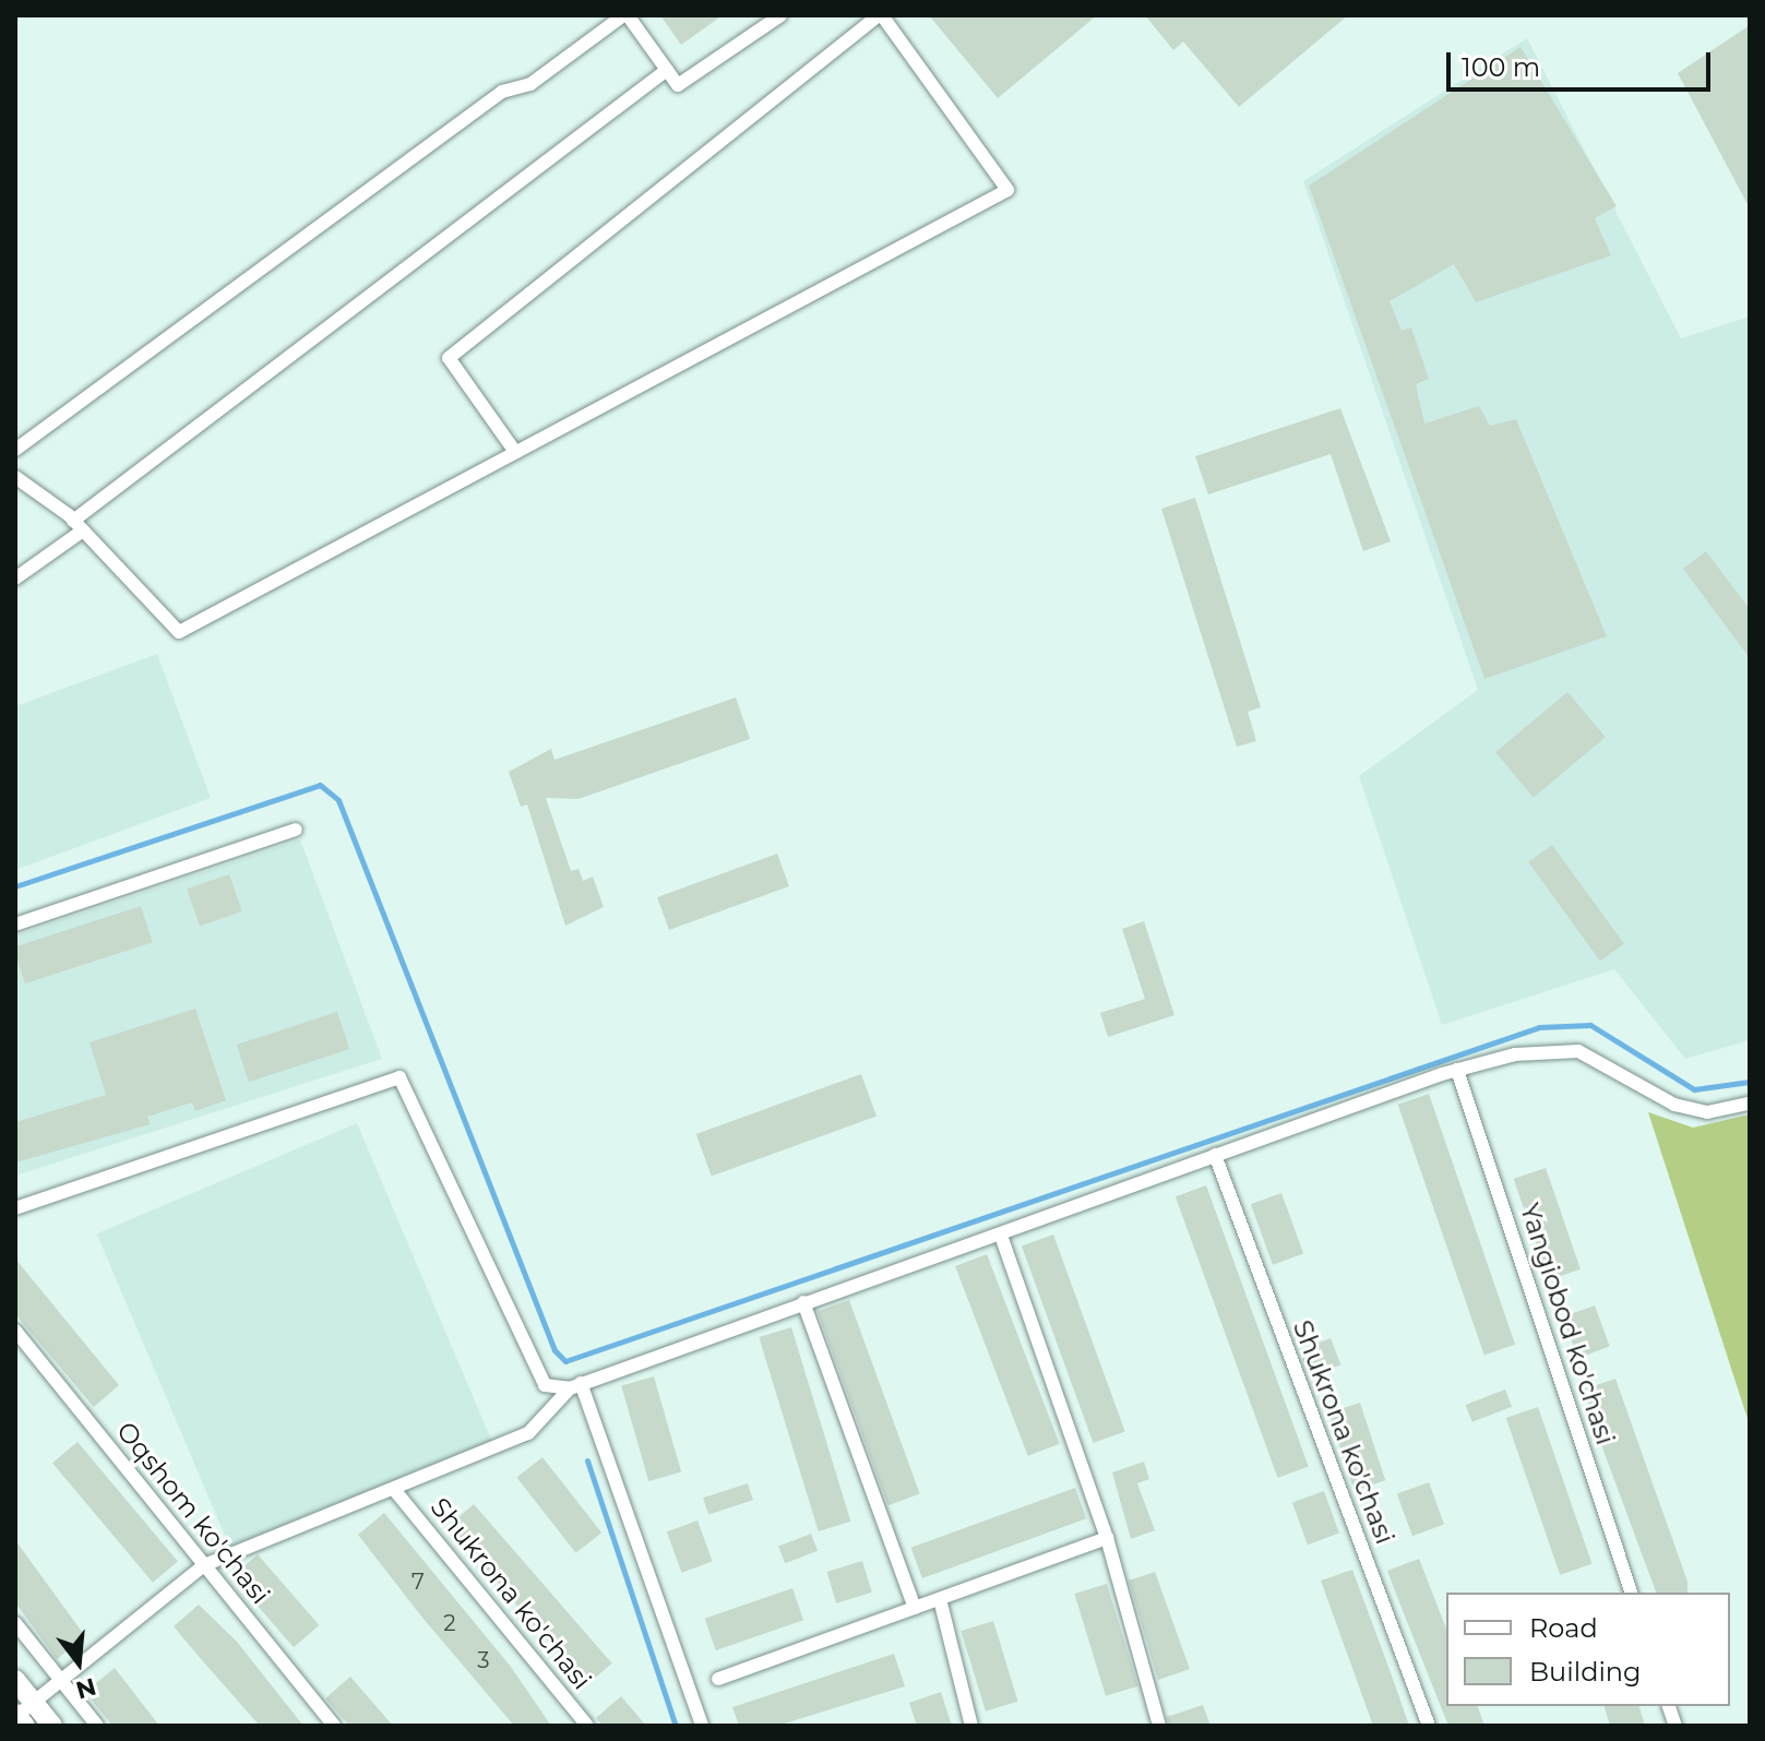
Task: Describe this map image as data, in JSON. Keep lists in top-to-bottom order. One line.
{"streets":{"street":["Yangiobod ko'chasi","Shukrona ko'chasi","Oqshom ko'chasi"]},"house_numbers":["7","2","3"],"legend":["Road","Building"],"scale_bar":"100 m","north":"bottom"}
